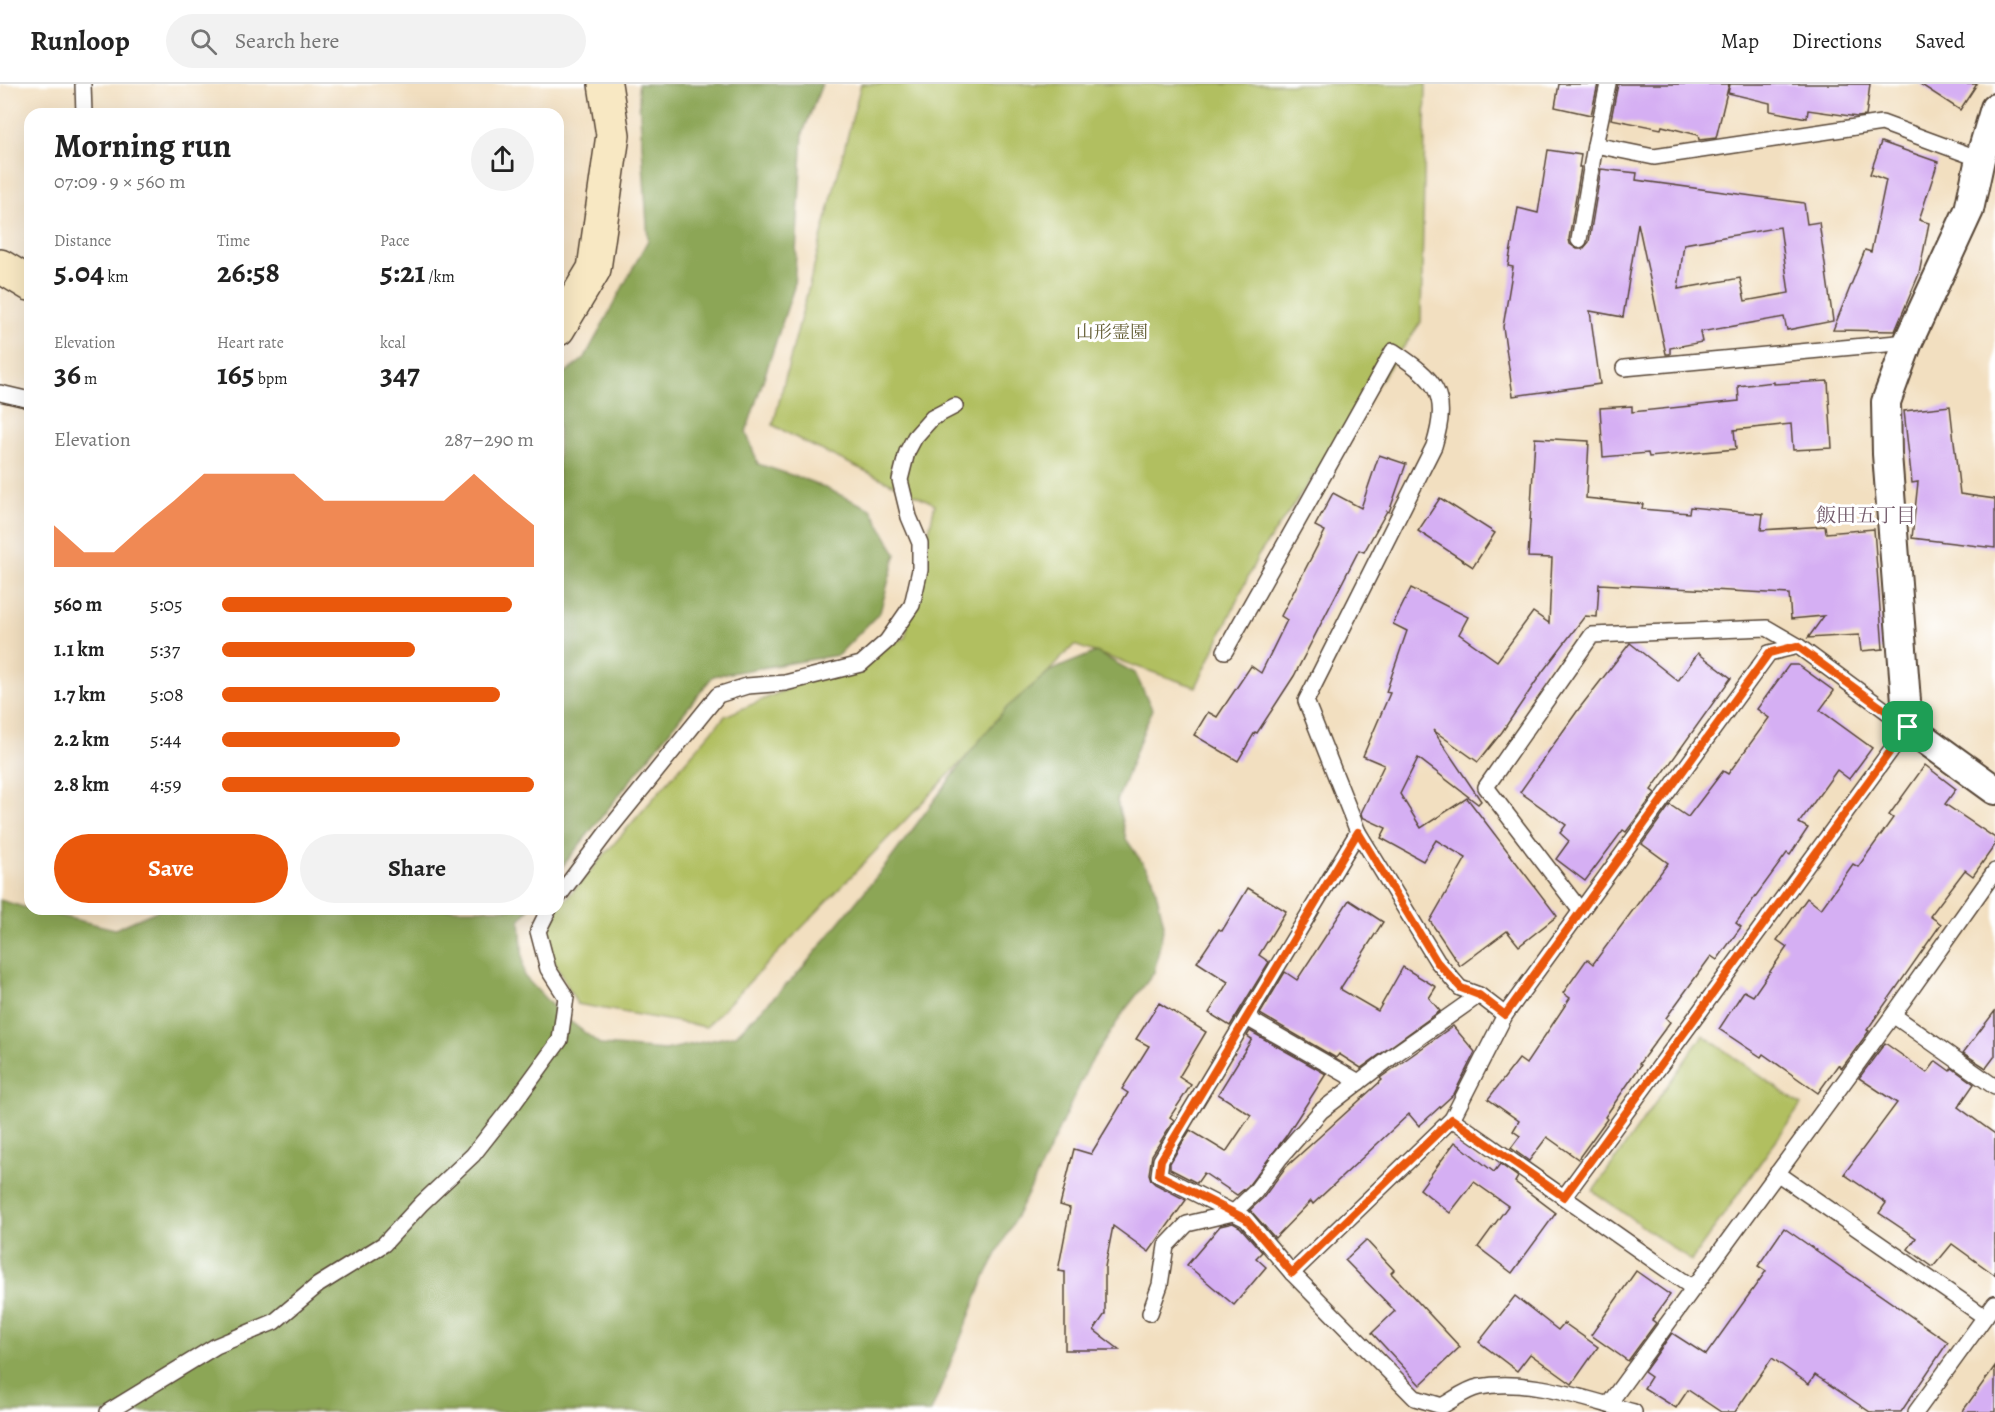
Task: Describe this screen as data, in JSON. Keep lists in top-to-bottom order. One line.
{"districts":["飯田五丁目"],"parks":["山形霊園"],"page":{"header":"Runloop","search":"Search here","nav":["Map","Directions","Saved"],"heading":["Morning run","07:09 · 9 × 560 m"],"stats":[["Distance","5.04 km"],["Time","26:58"],["Pace","5:21 /km"],["Elevation","36 m"],["Heart rate","165 bpm"],["kcal","347"]],"chart":["Elevation","287–290 m"],"list":[{"name":"560 m","note":"5:05"},{"name":"1.1 km","note":"5:37"},{"name":"1.7 km","note":"5:08"},{"name":"2.2 km","note":"5:44"},{"name":"2.8 km","note":"4:59"}],"buttons":["Save","Share"]}}
